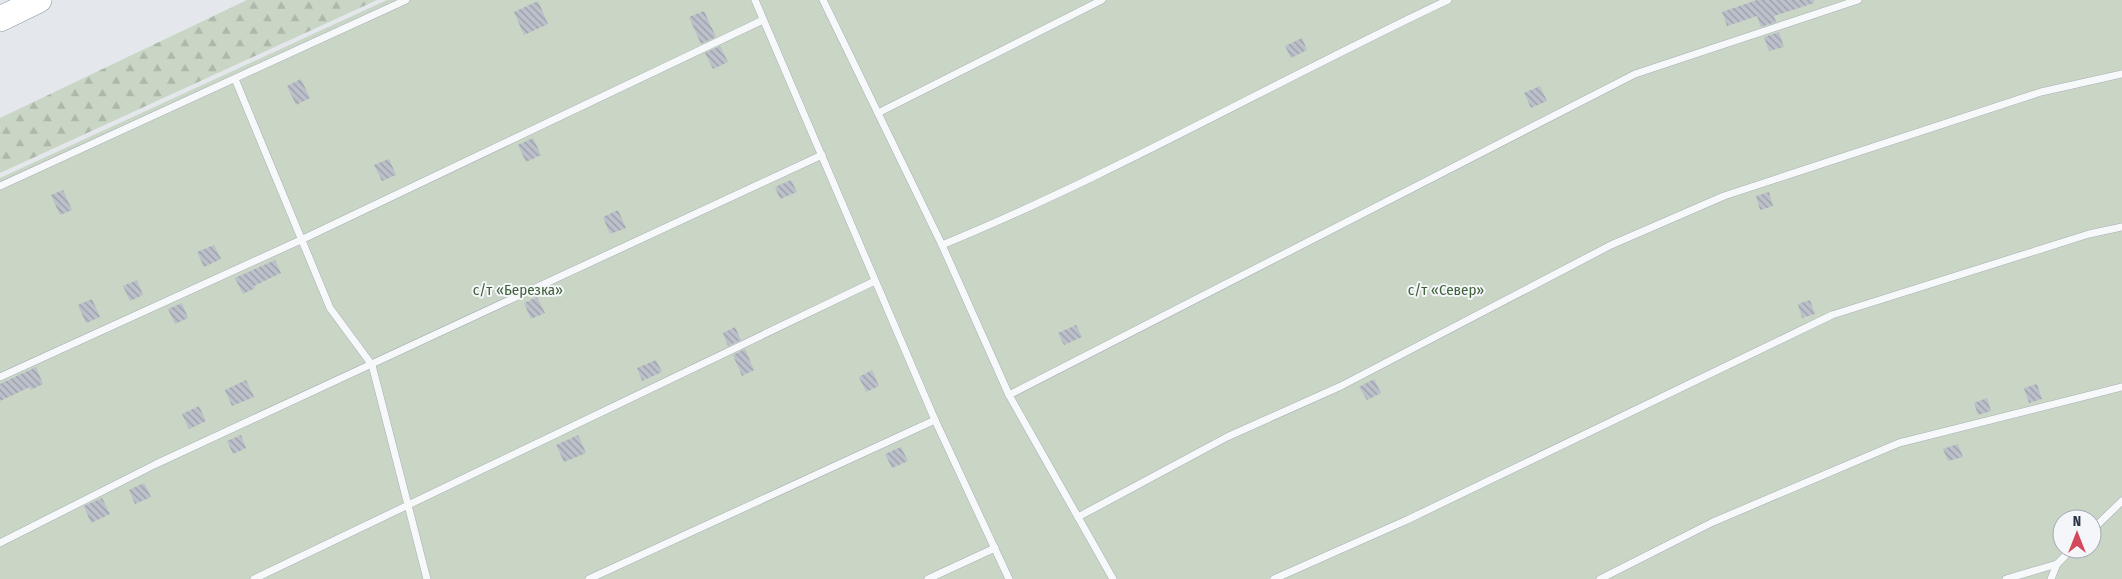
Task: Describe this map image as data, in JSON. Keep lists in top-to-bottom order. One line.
{"parks":["с/т «Березка»","с/т «Север»"],"north":"top"}
